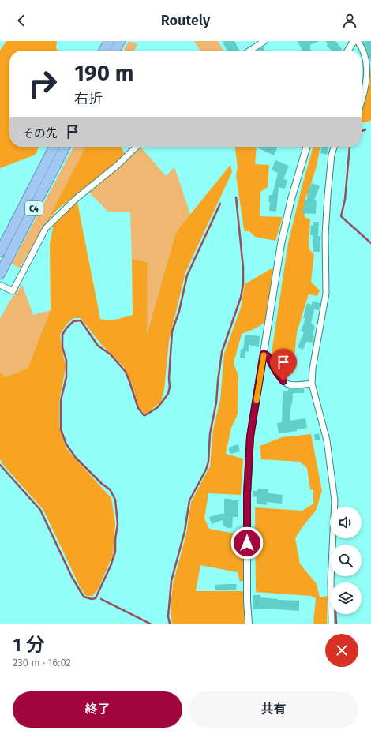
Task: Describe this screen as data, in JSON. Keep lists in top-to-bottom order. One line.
{"streets":{"highway":["C4"]},"page":{"header":"Routely","turn":["190 m","右折"],"then":"その先","heading":["1 分","230 m · 16:02"],"buttons":["終了","共有"]}}
